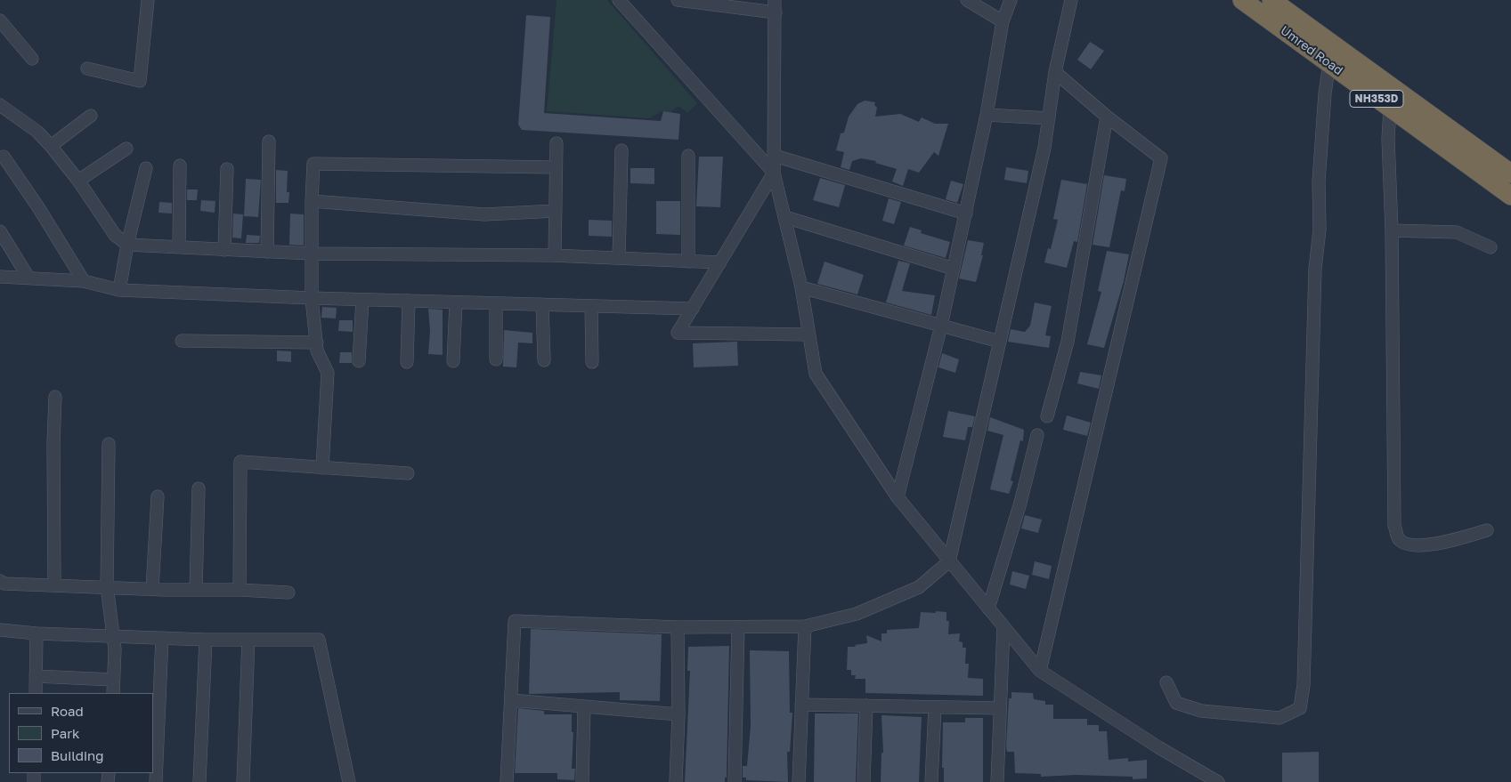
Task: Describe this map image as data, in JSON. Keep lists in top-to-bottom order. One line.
{"streets":{"highway":["Umred Road","NH353D"]},"legend":["Road","Park","Building"]}
